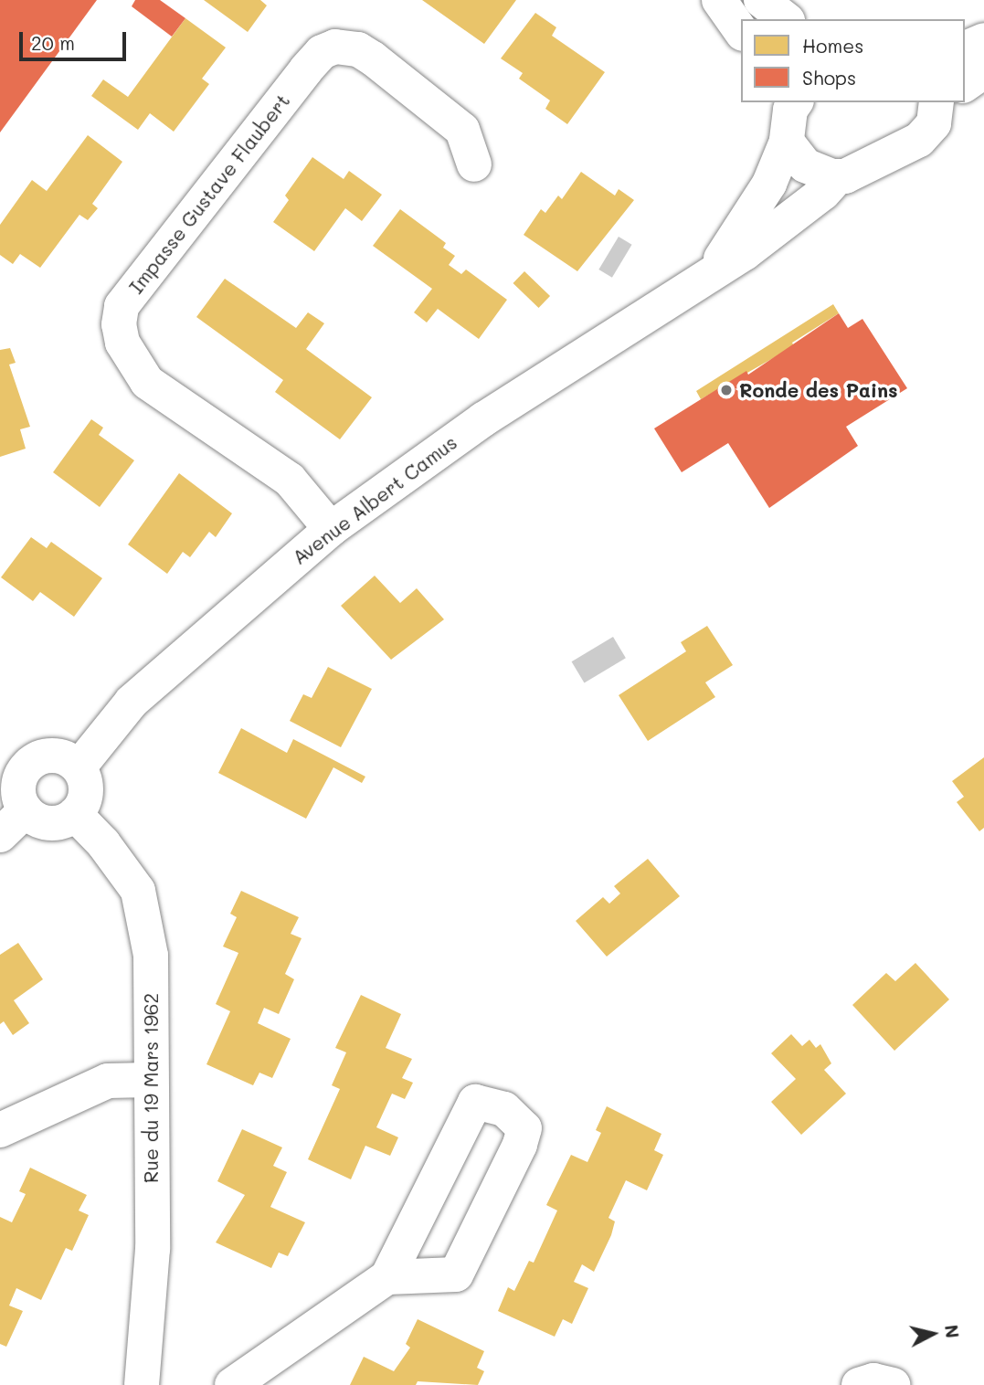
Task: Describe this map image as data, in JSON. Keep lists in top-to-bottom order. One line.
{"streets":{"street":["Impasse Gustave Flaubert","Avenue Albert Camus","Rue du 19 Mars 1962"]},"crossings":[["Impasse Gustave Flaubert","Avenue Albert Camus"],["Avenue Albert Camus","Rue du 19 Mars 1962"]],"places":["Ronde des Pains"],"legend":["Homes","Shops"],"scale_bar":"20 m","north":"right"}
